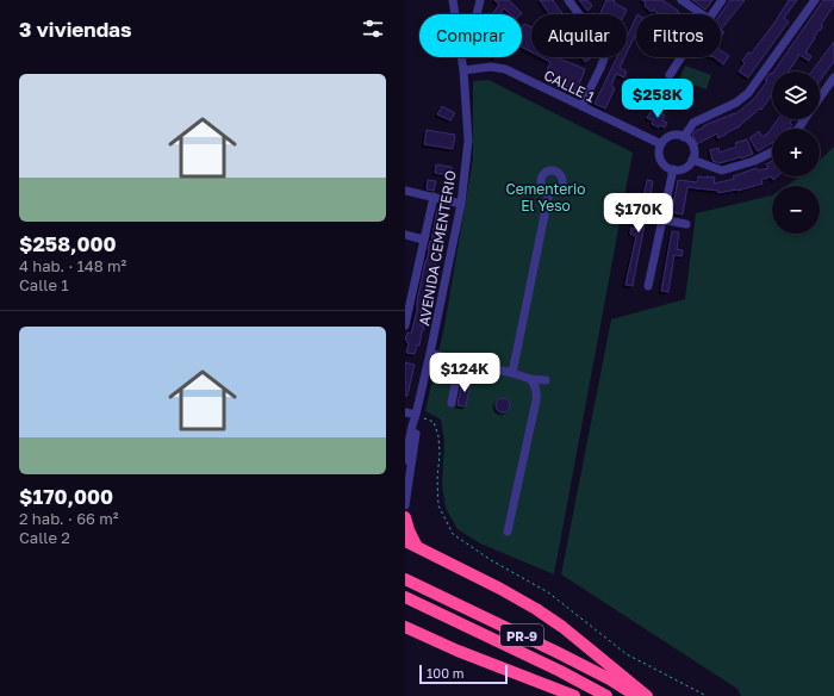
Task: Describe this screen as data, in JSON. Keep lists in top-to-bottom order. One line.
{"streets":{"highway":["PR-9"],"street":["CALLE 1","AVENIDA CEMENTERIO"]},"crossings":[["CALLE 1","AVENIDA CEMENTERIO"]],"parks":["Cementerio El Yeso"],"scale_bar":"100 m","page":{"heading":"3 viviendas","chip":["Comprar","Alquilar","Filtros"],"list":[{"name":"$258,000","note":"4 hab. · 148 m² · Calle 1"},{"name":"$170,000","note":"2 hab. · 66 m² · Calle 2"}],"map_buttons":["+","−"],"price":["$258K","$170K","$124K"],"scale":"100 m"}}
